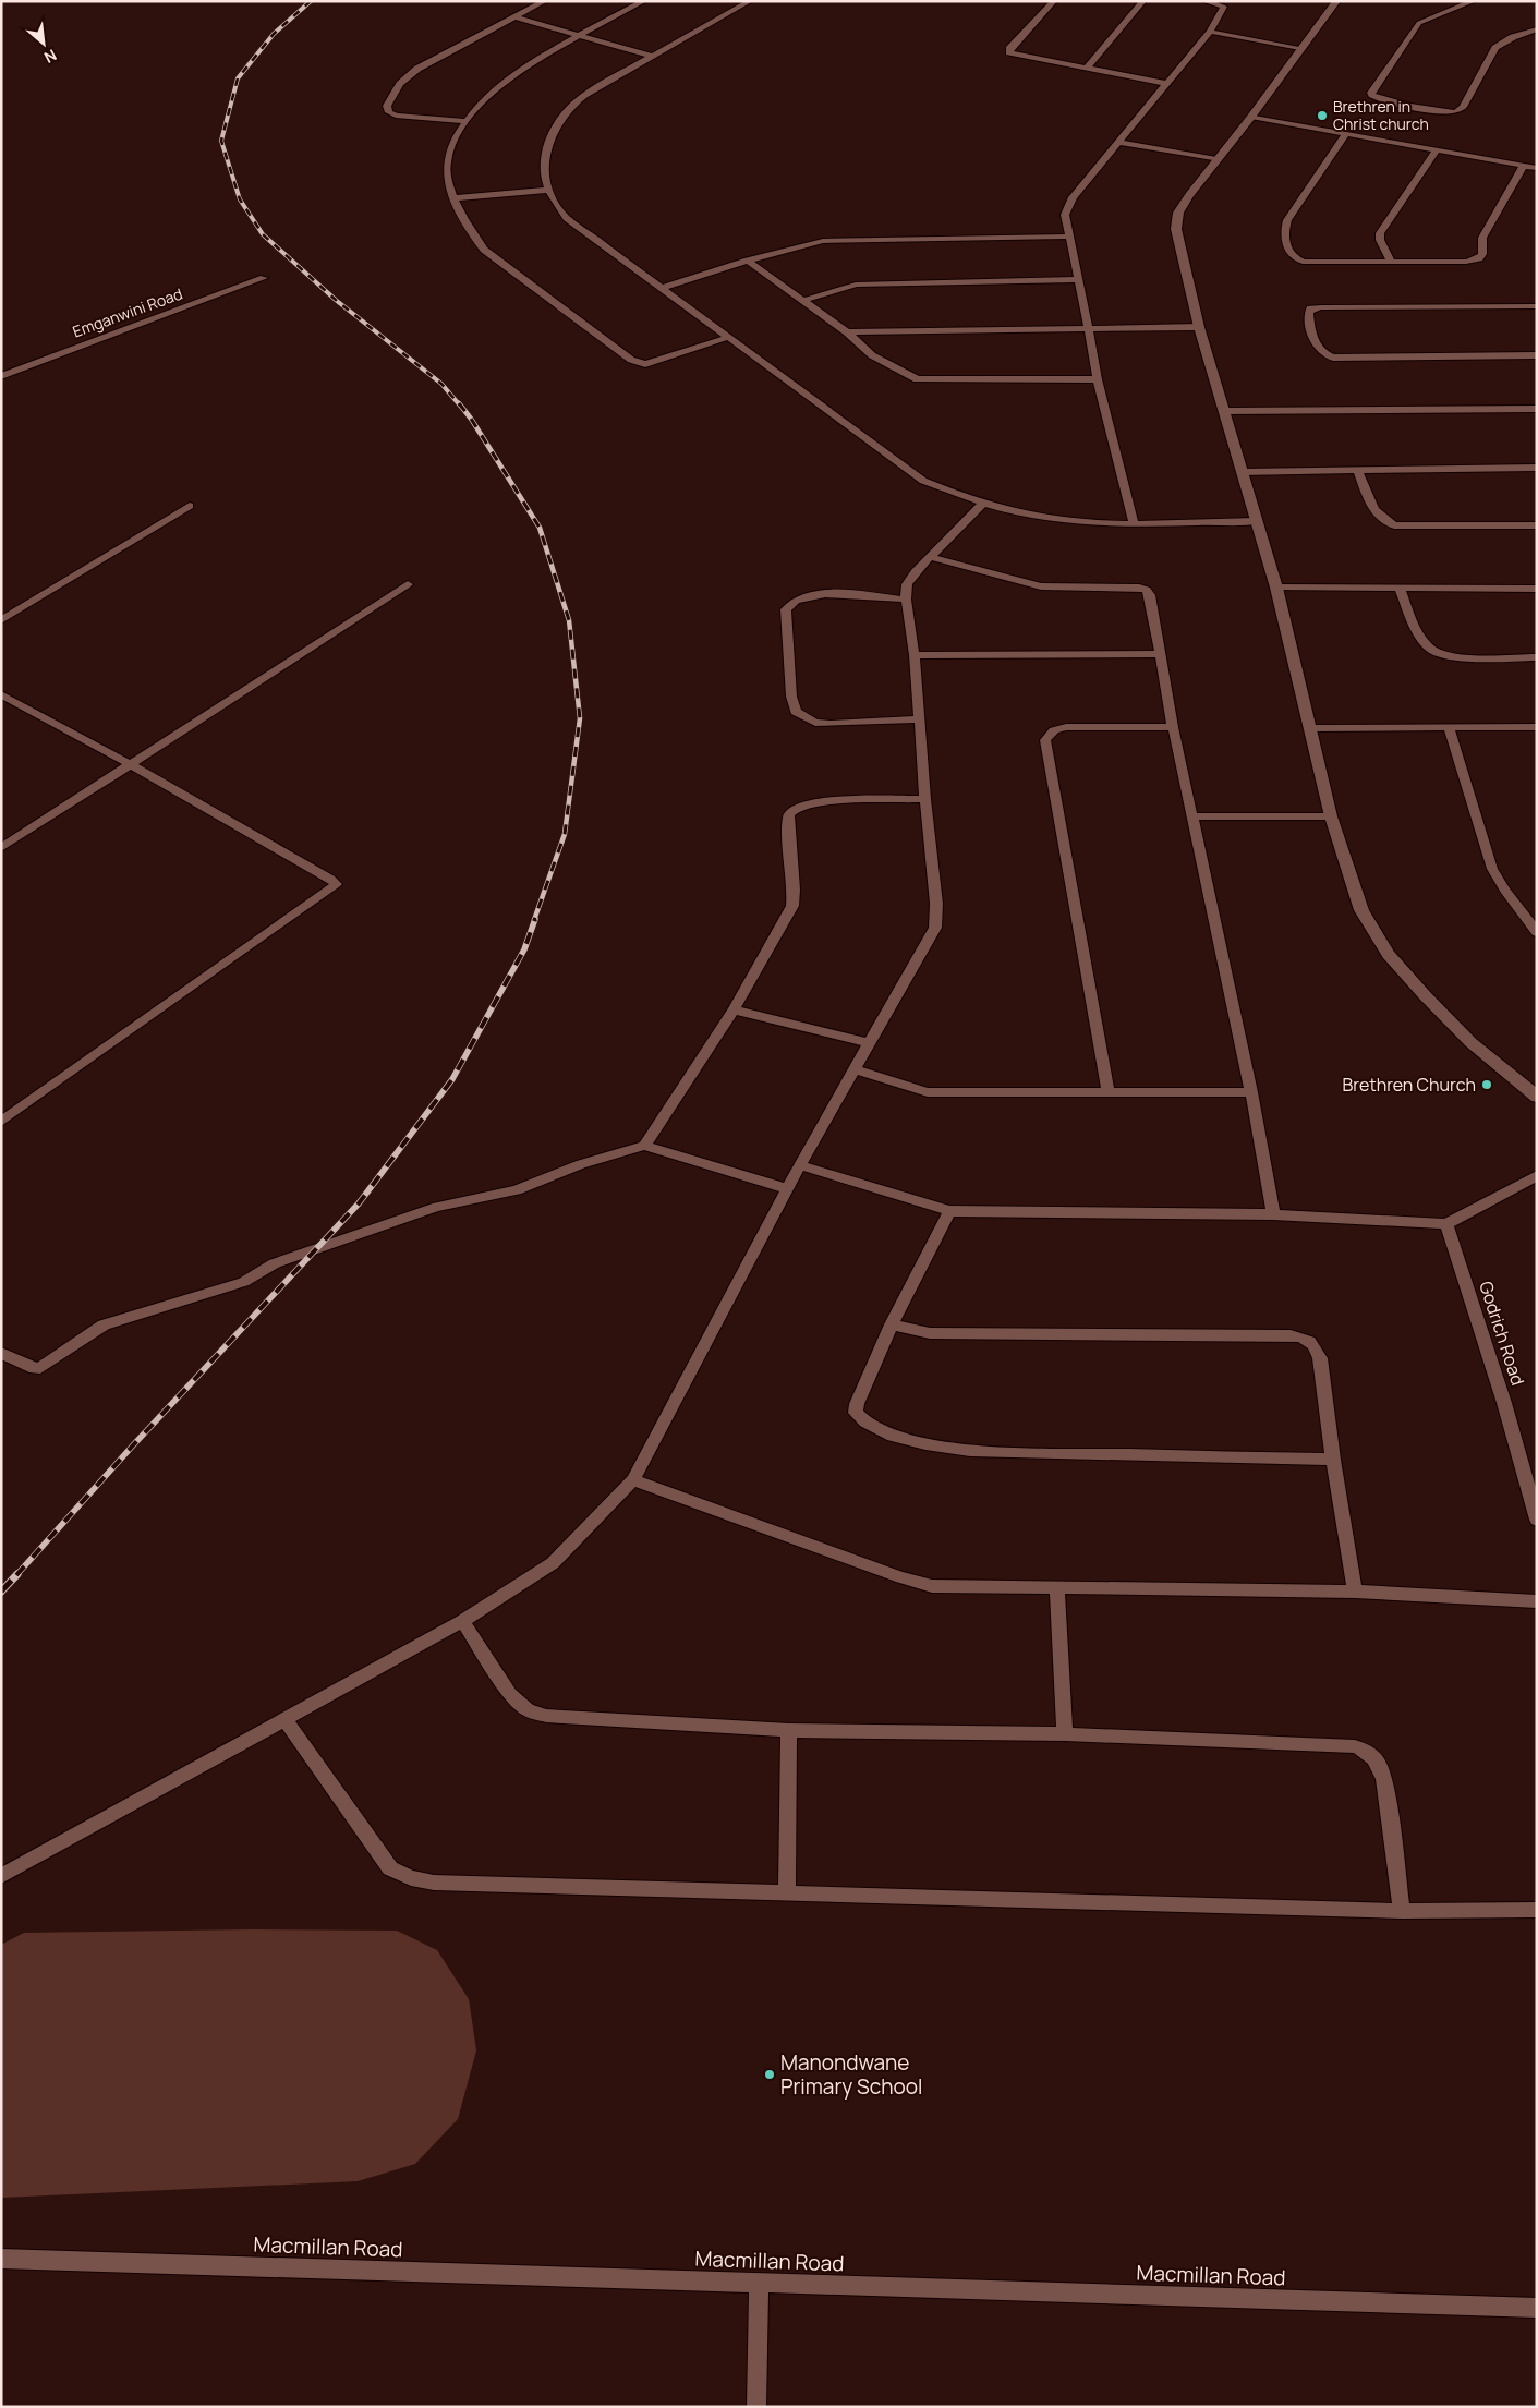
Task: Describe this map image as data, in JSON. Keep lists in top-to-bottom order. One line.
{"streets":{"street":["Emganwini Road","Godrich Road","Macmillan Road"]},"places":["Brethren in Christ church","Brethren Church","Manondwane Primary School"],"north":"bottom right"}
